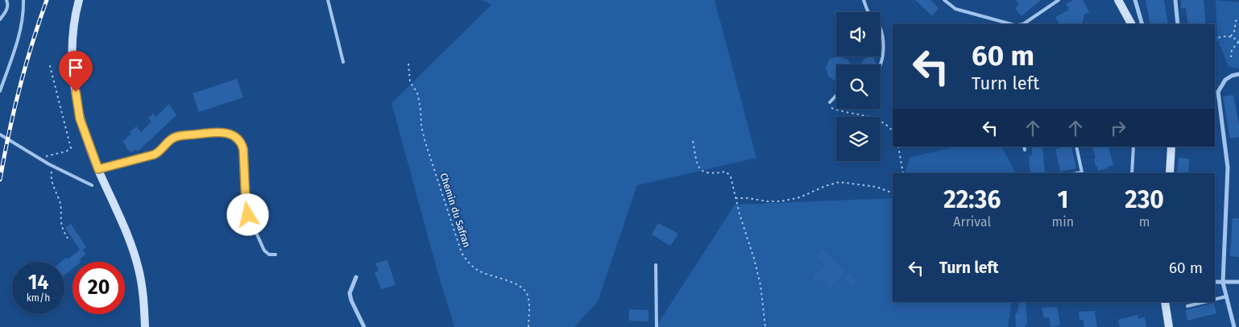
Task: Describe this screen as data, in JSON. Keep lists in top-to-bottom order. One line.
{"streets":{"path":["Chemin du Safran"]},"page":{"turn":["60 m","Turn left"],"eta":["22:36","Arrival","1","min","230","m"],"list":[{"name":"Turn left","value":"60 m"}],"speed":"14 km/h","limit":"20"}}
